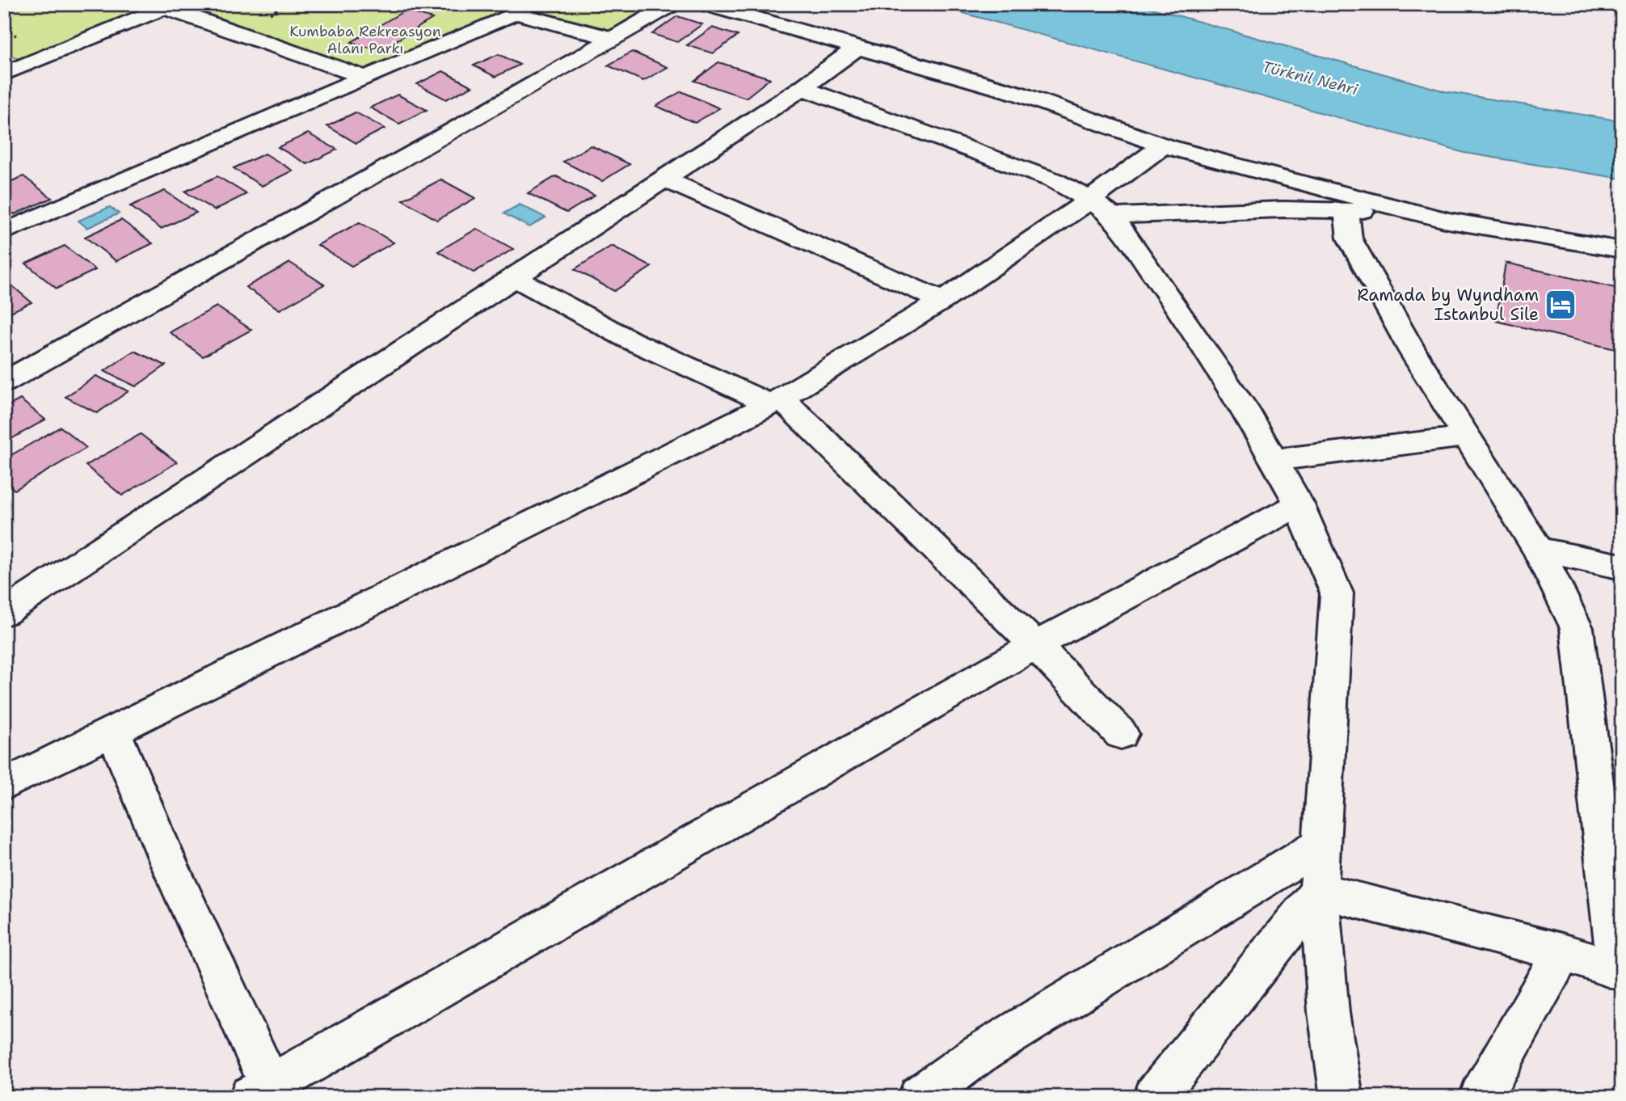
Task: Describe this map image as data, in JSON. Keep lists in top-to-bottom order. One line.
{"water":["Türknil Nehri"],"parks":["Kumbaba Rekreasyon Alanı Parkı"],"places":{"hotel":["Ramada by Wyndham Istanbul Sile"]}}
